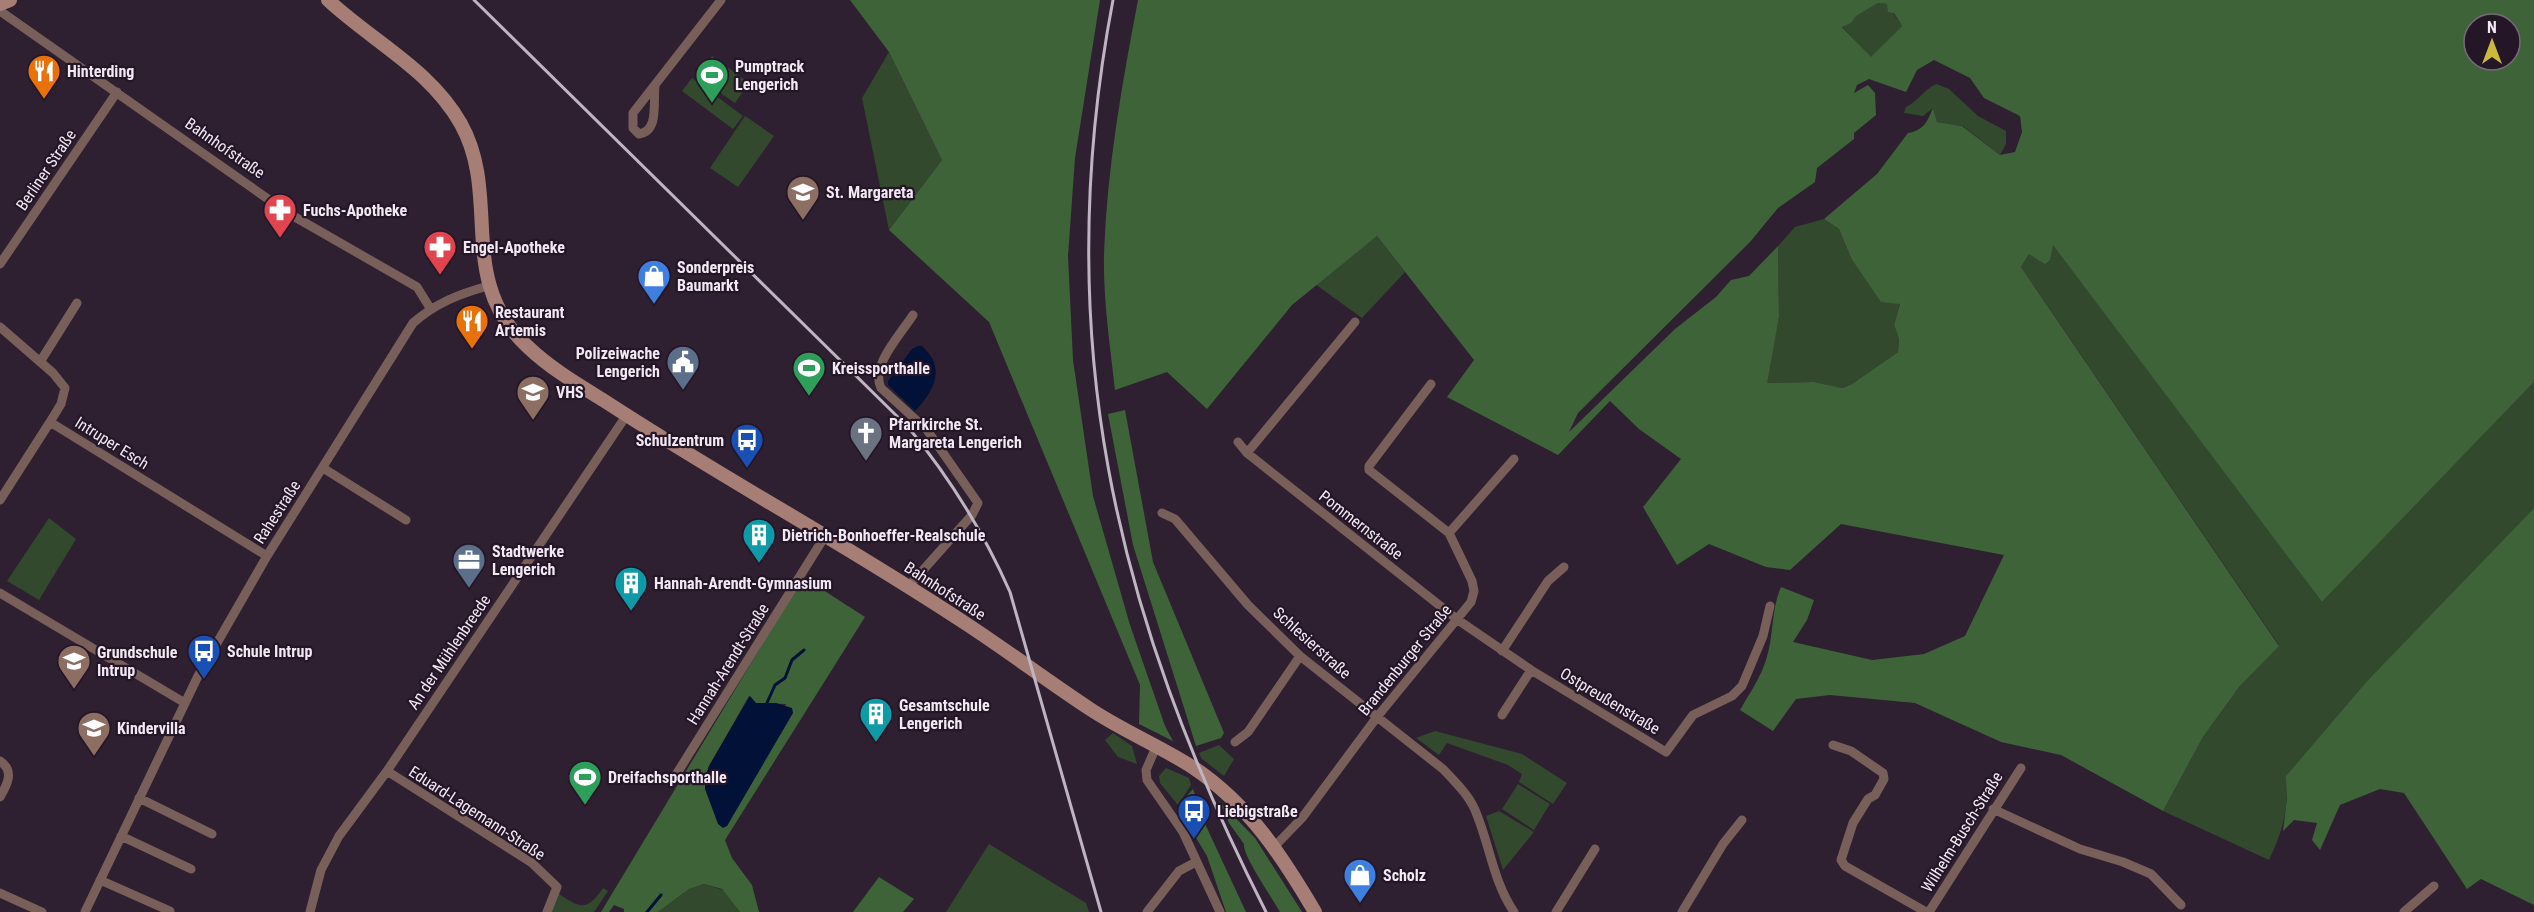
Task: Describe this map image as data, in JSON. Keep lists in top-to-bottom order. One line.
{"streets":{"street":["Bahnhofstraße","Berliner Straße","Intruper Esch","Rahestraße","Pommernstraße","Schlesierstraße","An der Mühlenbreede","Brandenburger Straße","Hannah-Arendt-Straße","Ostpreußenstraße","Eduard-Lagemann-Straße","Wilhelm-Busch-Straße"]},"crossings":[["Bahnhofstraße","Berliner Straße"],["Bahnhofstraße","Rahestraße"],["Bahnhofstraße","An der Mühlenbreede"],["Bahnhofstraße","Brandenburger Straße"],["Bahnhofstraße","Hannah-Arendt-Straße"],["Intruper Esch","Rahestraße"],["Pommernstraße","Brandenburger Straße"],["Pommernstraße","Ostpreußenstraße"],["Schlesierstraße","Brandenburger Straße"],["An der Mühlenbreede","Eduard-Lagemann-Straße"],["Brandenburger Straße","Ostpreußenstraße"]],"places":{"restaurant":["Hinterding","Restaurant Artemis"],"sports":["Pumptrack Lengerich","Kreissporthalle","Dreifachsporthalle"],"school or university":["St. Margareta","VHS","Grundschule Intrup","Kindervilla"],"pharmacy":["Fuchs-Apotheke","Engel-Apotheke"],"shop":["Sonderpreis Baumarkt","Scholz"],"public building":["Polizeiwache Lengerich"],"church":["Pfarrkirche St. Margareta Lengerich"],"bus stop":["Schulzentrum","Schule Intrup","Liebigstraße"],"building":["Dietrich-Bonhoeffer-Realschule","Hannah-Arendt-Gymnasium","Gesamtschule Lengerich"],"office":["Stadtwerke Lengerich"]},"north":"top"}
